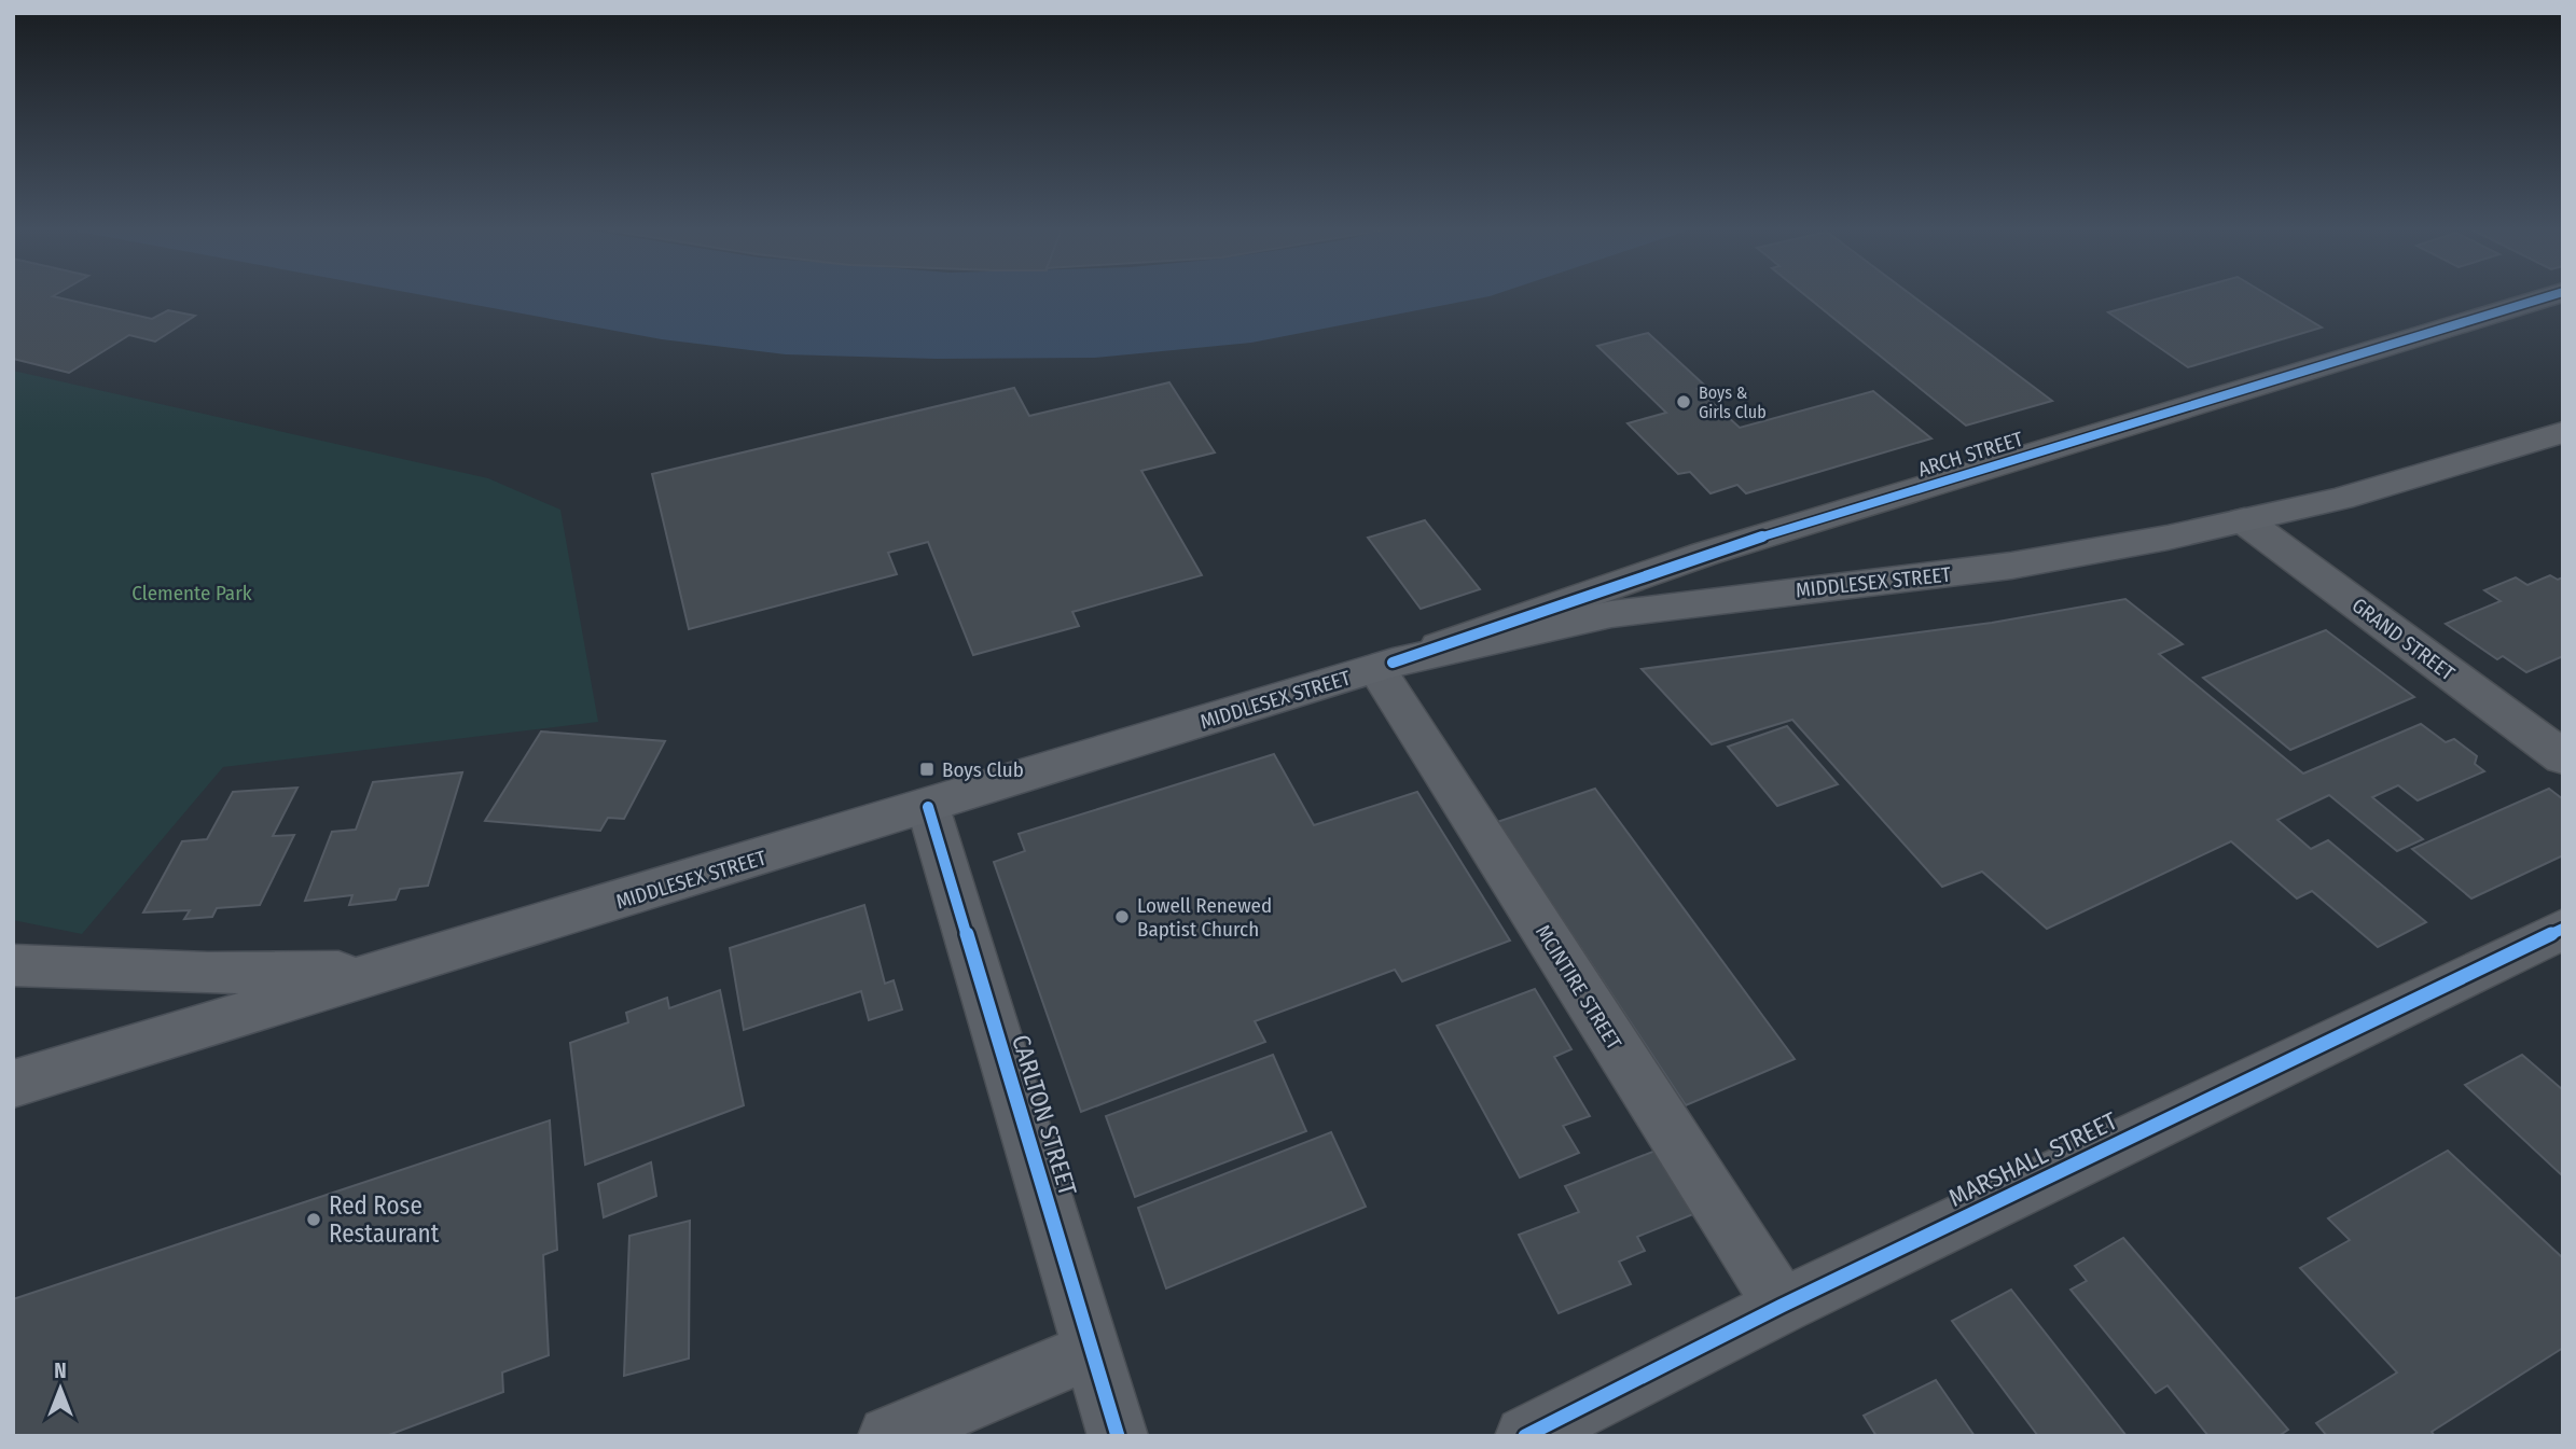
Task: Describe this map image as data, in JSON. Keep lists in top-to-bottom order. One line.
{"streets":{"main road":["MIDDLESEX STREET"],"street":["ARCH STREET","GRAND STREET","MCINTIRE STREET","CARLTON STREET","MARSHALL STREET"]},"crossings":[["ARCH STREET","MIDDLESEX STREET"],["ARCH STREET","MCINTIRE STREET"],["MIDDLESEX STREET","GRAND STREET"],["MIDDLESEX STREET","MCINTIRE STREET"],["MIDDLESEX STREET","CARLTON STREET"],["MCINTIRE STREET","MARSHALL STREET"]],"parks":["Clemente Park"],"places":{"other":["Boys & Girls Club","Lowell Renewed Baptist Church","Red Rose Restaurant"],"transit":["Boys Club"]},"north":"top"}
